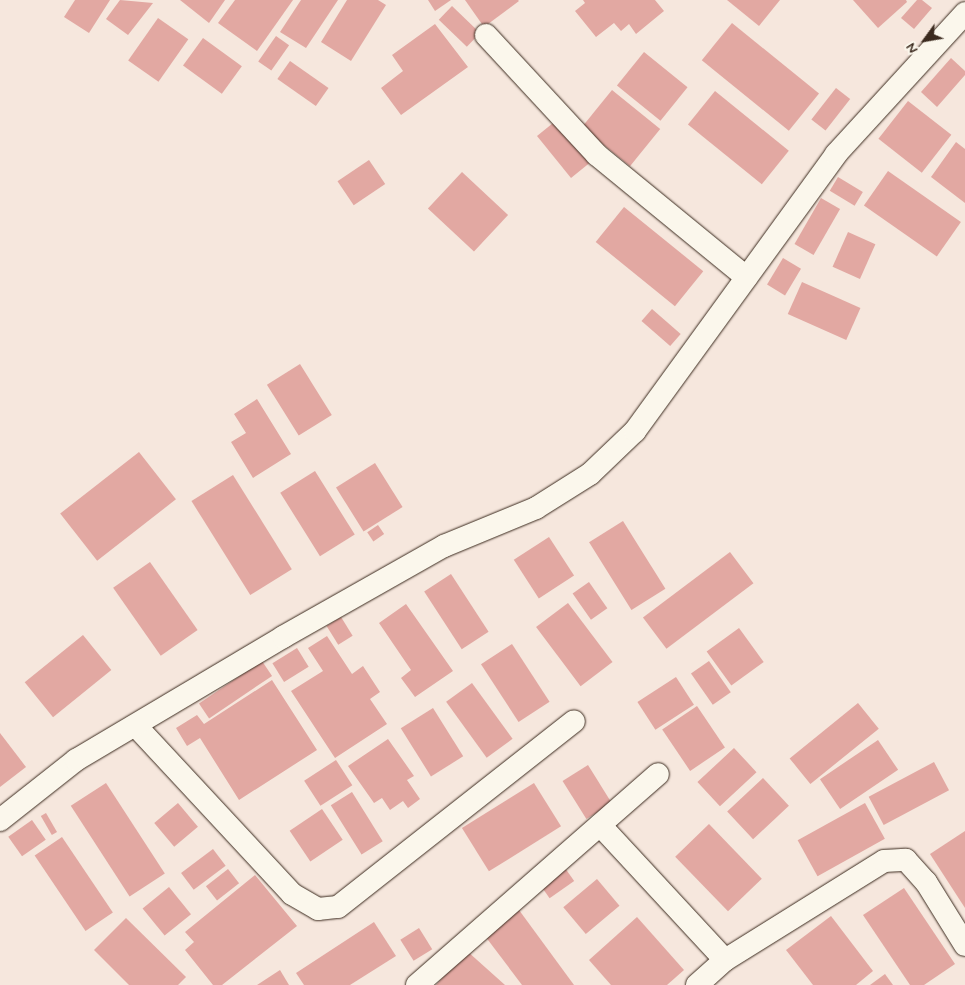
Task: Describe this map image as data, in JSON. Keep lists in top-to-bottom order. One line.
{"north":"bottom left"}
